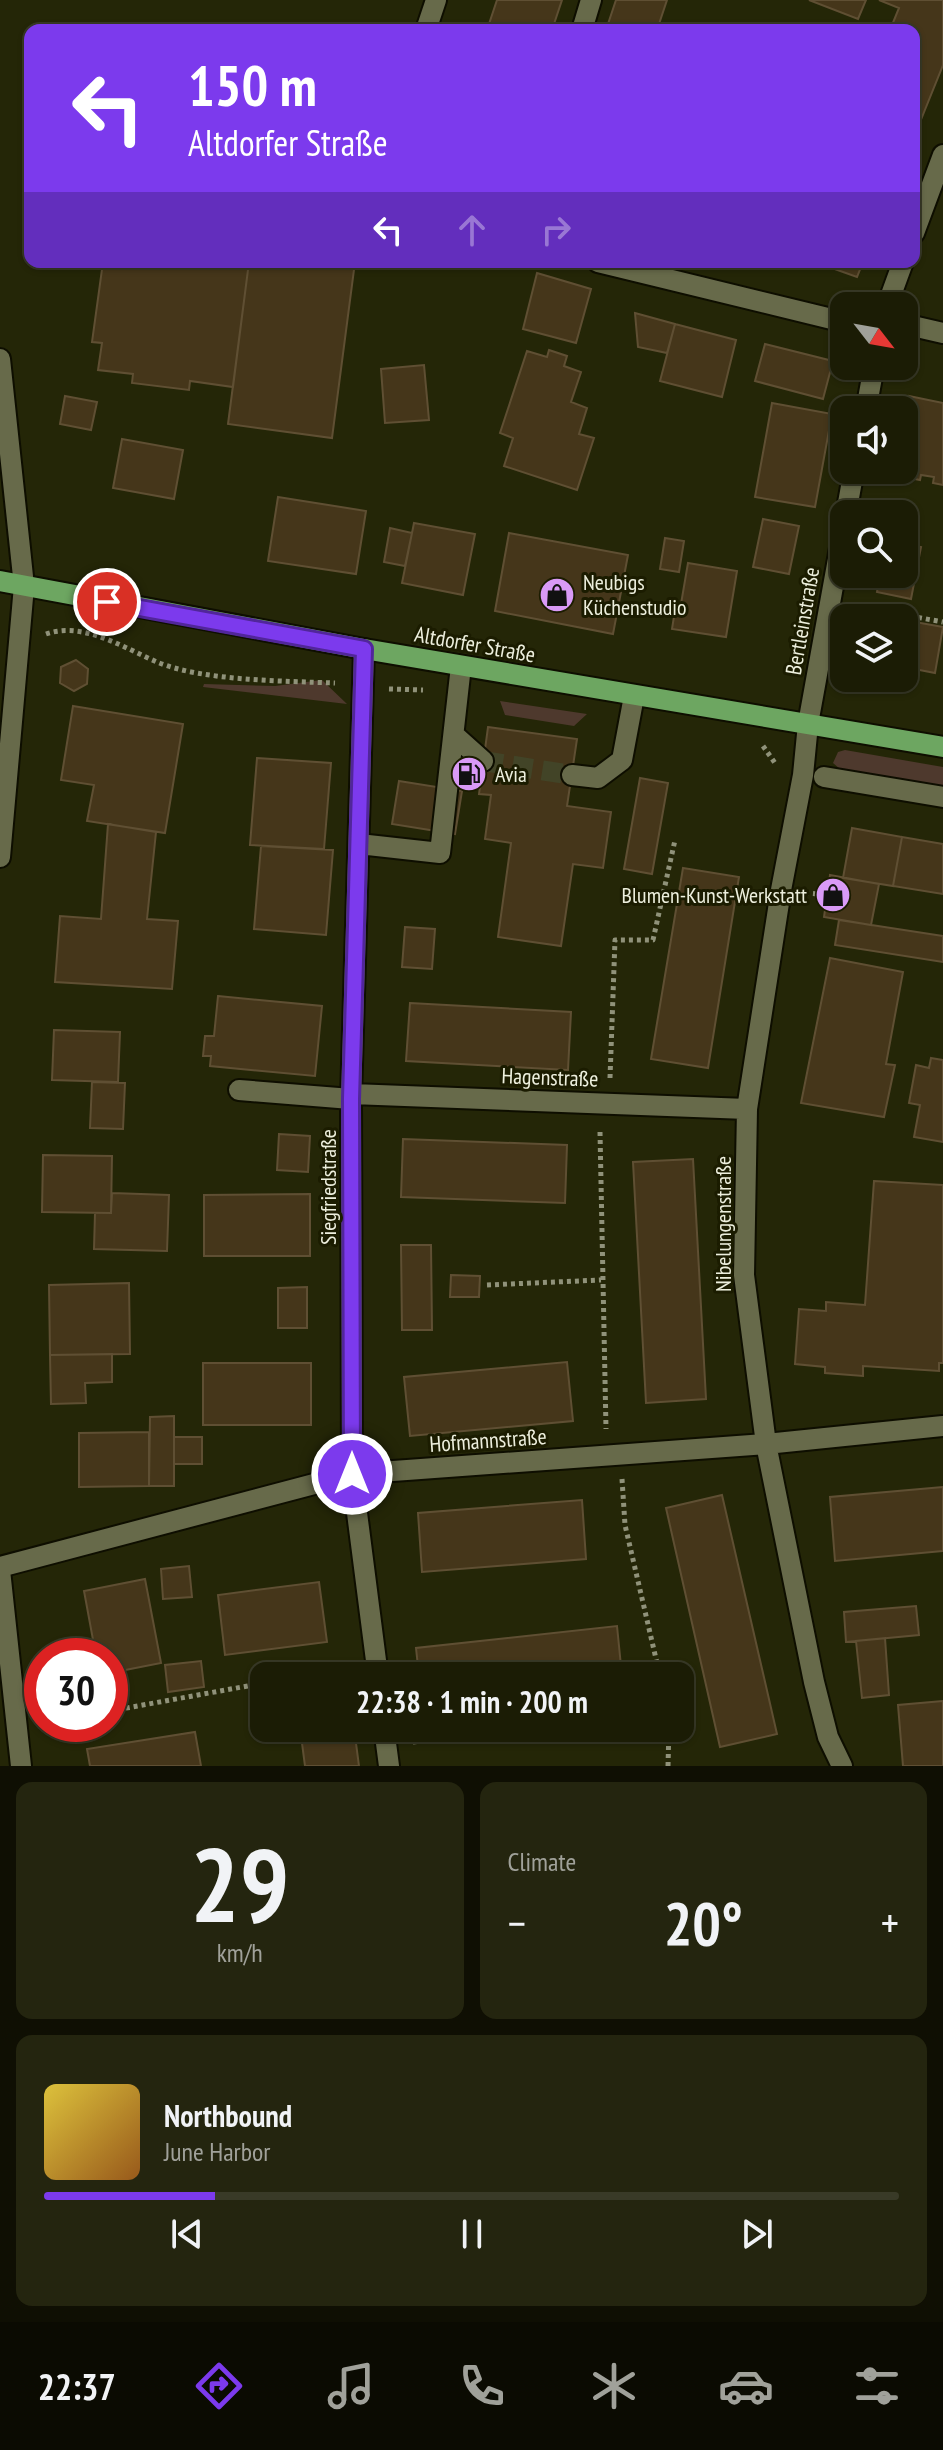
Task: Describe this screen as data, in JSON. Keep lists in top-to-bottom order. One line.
{"streets":{"main road":["Altdorfer Straße"],"street":["Bertleinstraße","Hagenstraße","Siegfriedstraße","Nibelungenstraße","Hofmannstraße"]},"crossings":[["Bertleinstraße","Altdorfer Straße"],["Bertleinstraße","Nibelungenstraße"],["Altdorfer Straße","Siegfriedstraße"],["Altdorfer Straße","Nibelungenstraße"],["Hagenstraße","Siegfriedstraße"],["Hagenstraße","Nibelungenstraße"],["Siegfriedstraße","Hofmannstraße"],["Nibelungenstraße","Hofmannstraße"]],"places":{"shop":["Neubigs Küchenstudio","Blumen-Kunst-Werkstatt"],"fuel station":["Avia"]},"north":"bottom right","page":{"turn":["150 m","Altdorfer Straße"],"limit":"30","trip":"22:38 · 1 min · 200 m","tile":[["29","km/h"],"Climate"],"heat":["−","20°","+"],"song":["Northbound","June Harbor"],"tabs":"22:37"}}
